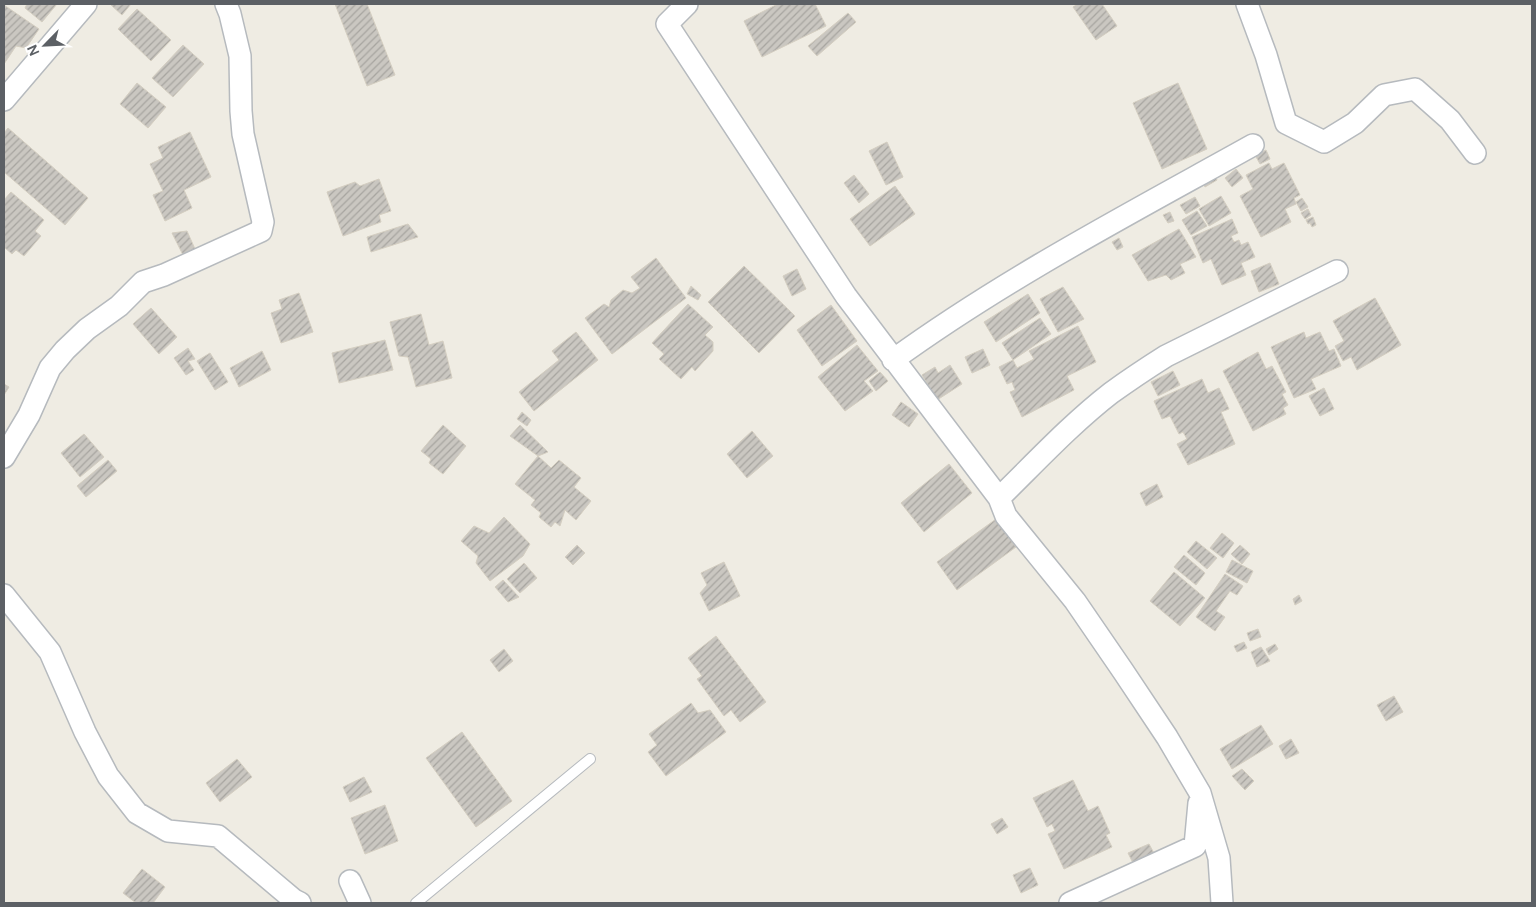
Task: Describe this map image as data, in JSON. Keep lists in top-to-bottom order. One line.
{"north":"bottom left"}
